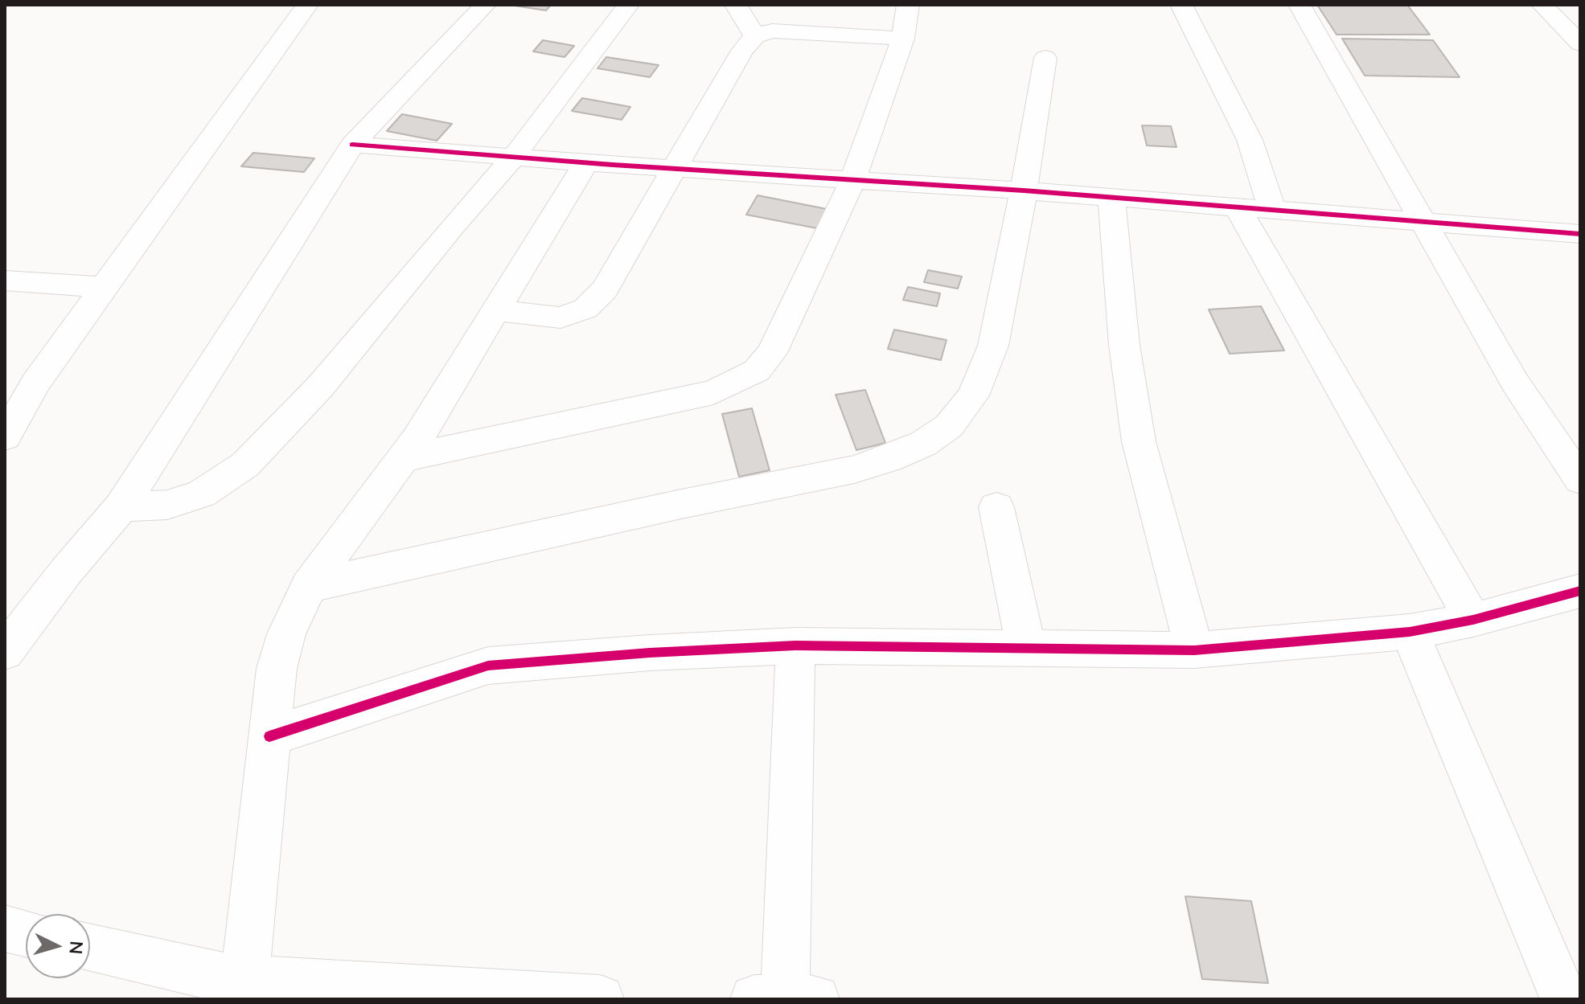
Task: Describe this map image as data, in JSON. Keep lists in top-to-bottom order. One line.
{"north":"right"}
